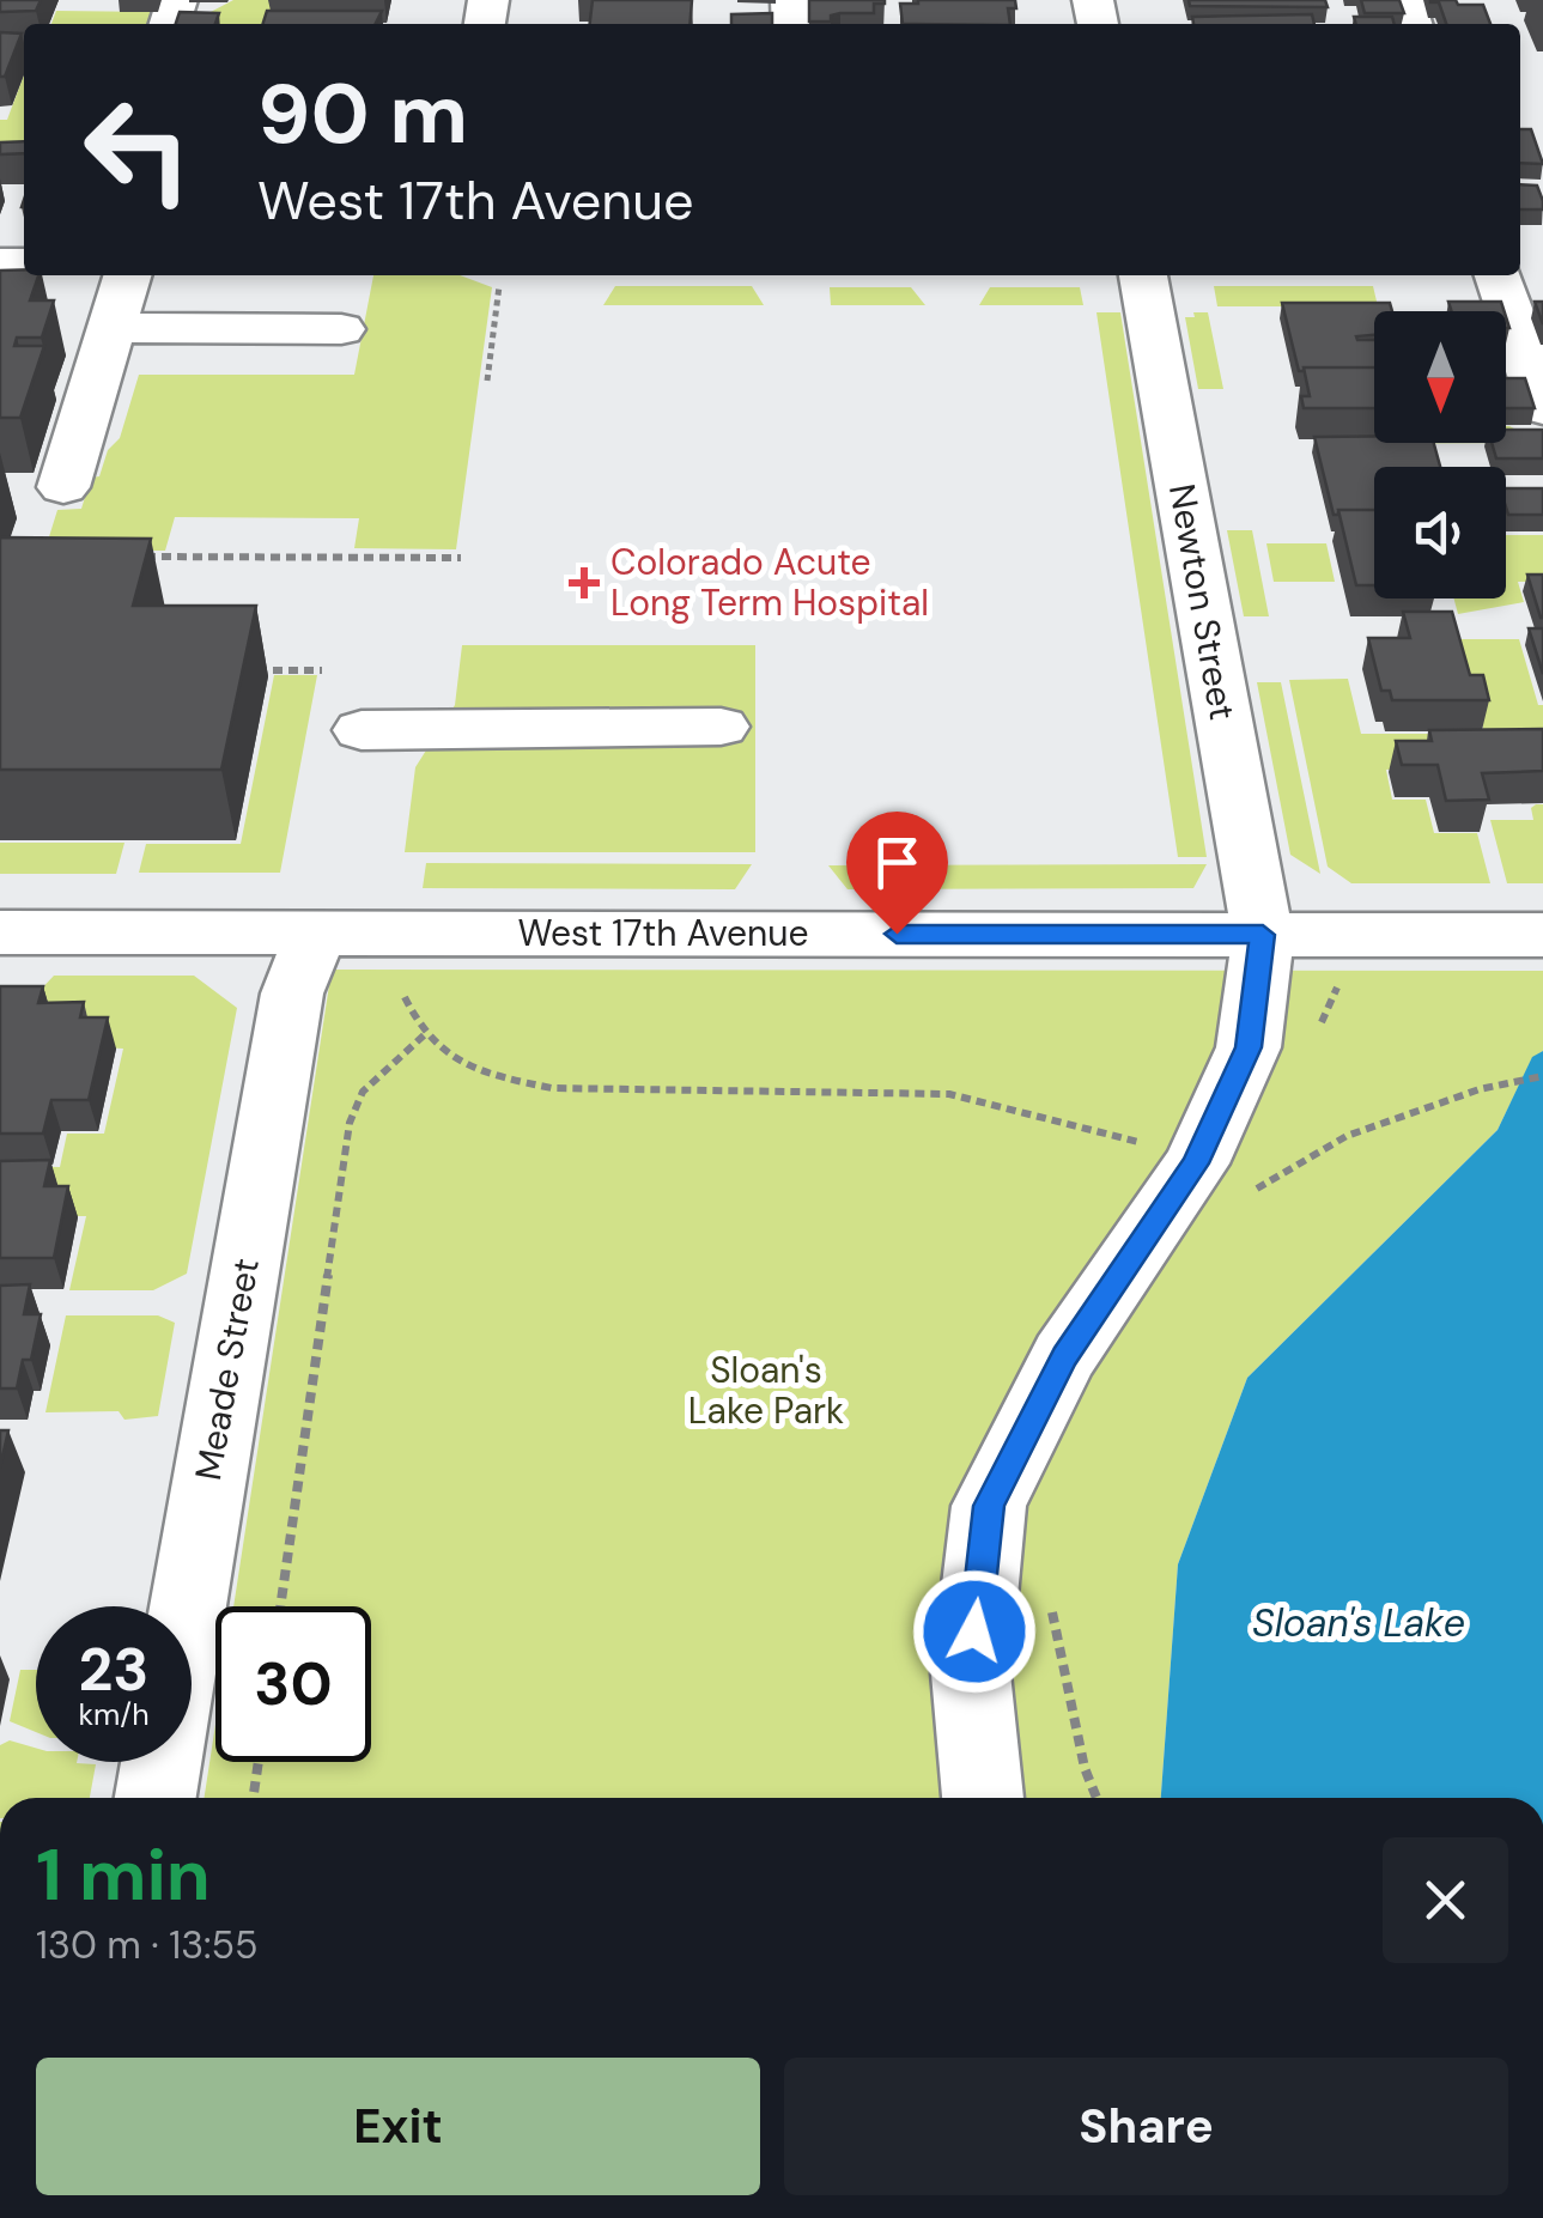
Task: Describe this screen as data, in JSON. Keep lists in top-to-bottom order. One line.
{"streets":{"street":["Newton Street","West 17th Avenue","Meade Street"]},"crossings":[["Newton Street","West 17th Avenue"],["West 17th Avenue","Meade Street"]],"water":["Sloan's Lake"],"parks":["Sloan's Lake Park"],"places":{"health":["Colorado Acute Long Term Hospital"]},"north":"bottom","page":{"turn":["90 m","West 17th Avenue"],"speed":"23 km/h","limit":"30","heading":["1 min","130 m · 13:55"],"buttons":["Exit","Share"]}}
